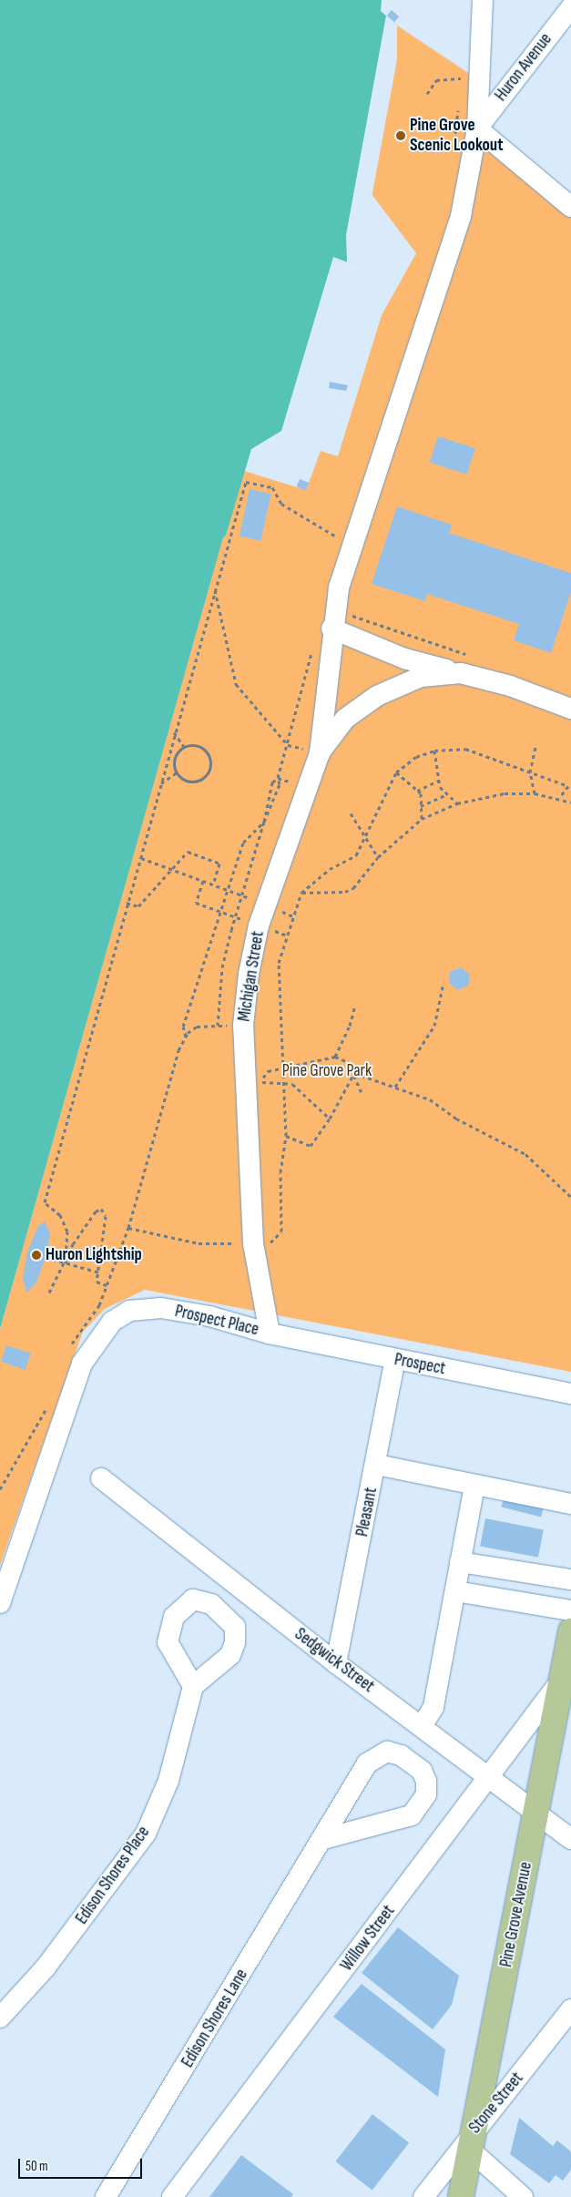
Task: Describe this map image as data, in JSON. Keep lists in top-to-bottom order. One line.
{"streets":{"main road":["Pine Grove Avenue"],"street":["Huron Avenue","Michigan Street","Prospect Place","Prospect","Pleasant","Sedgwick Street","Edison Shores Place","Willow Street","Edison Shores Lane","Stone Street"]},"crossings":[["Huron Avenue","Michigan Street"],["Michigan Street","Prospect Place"],["Michigan Street","Prospect"],["Prospect Place","Prospect"],["Prospect","Pleasant"],["Pleasant","Sedgwick Street"],["Sedgwick Street","Pine Grove Avenue"],["Sedgwick Street","Willow Street"],["Pine Grove Avenue","Willow Street"],["Pine Grove Avenue","Stone Street"]],"parks":["Pine Grove Park"],"places":["Pine Grove Scenic Lookout","Huron Lightship"],"scale_bar":"50 m"}
